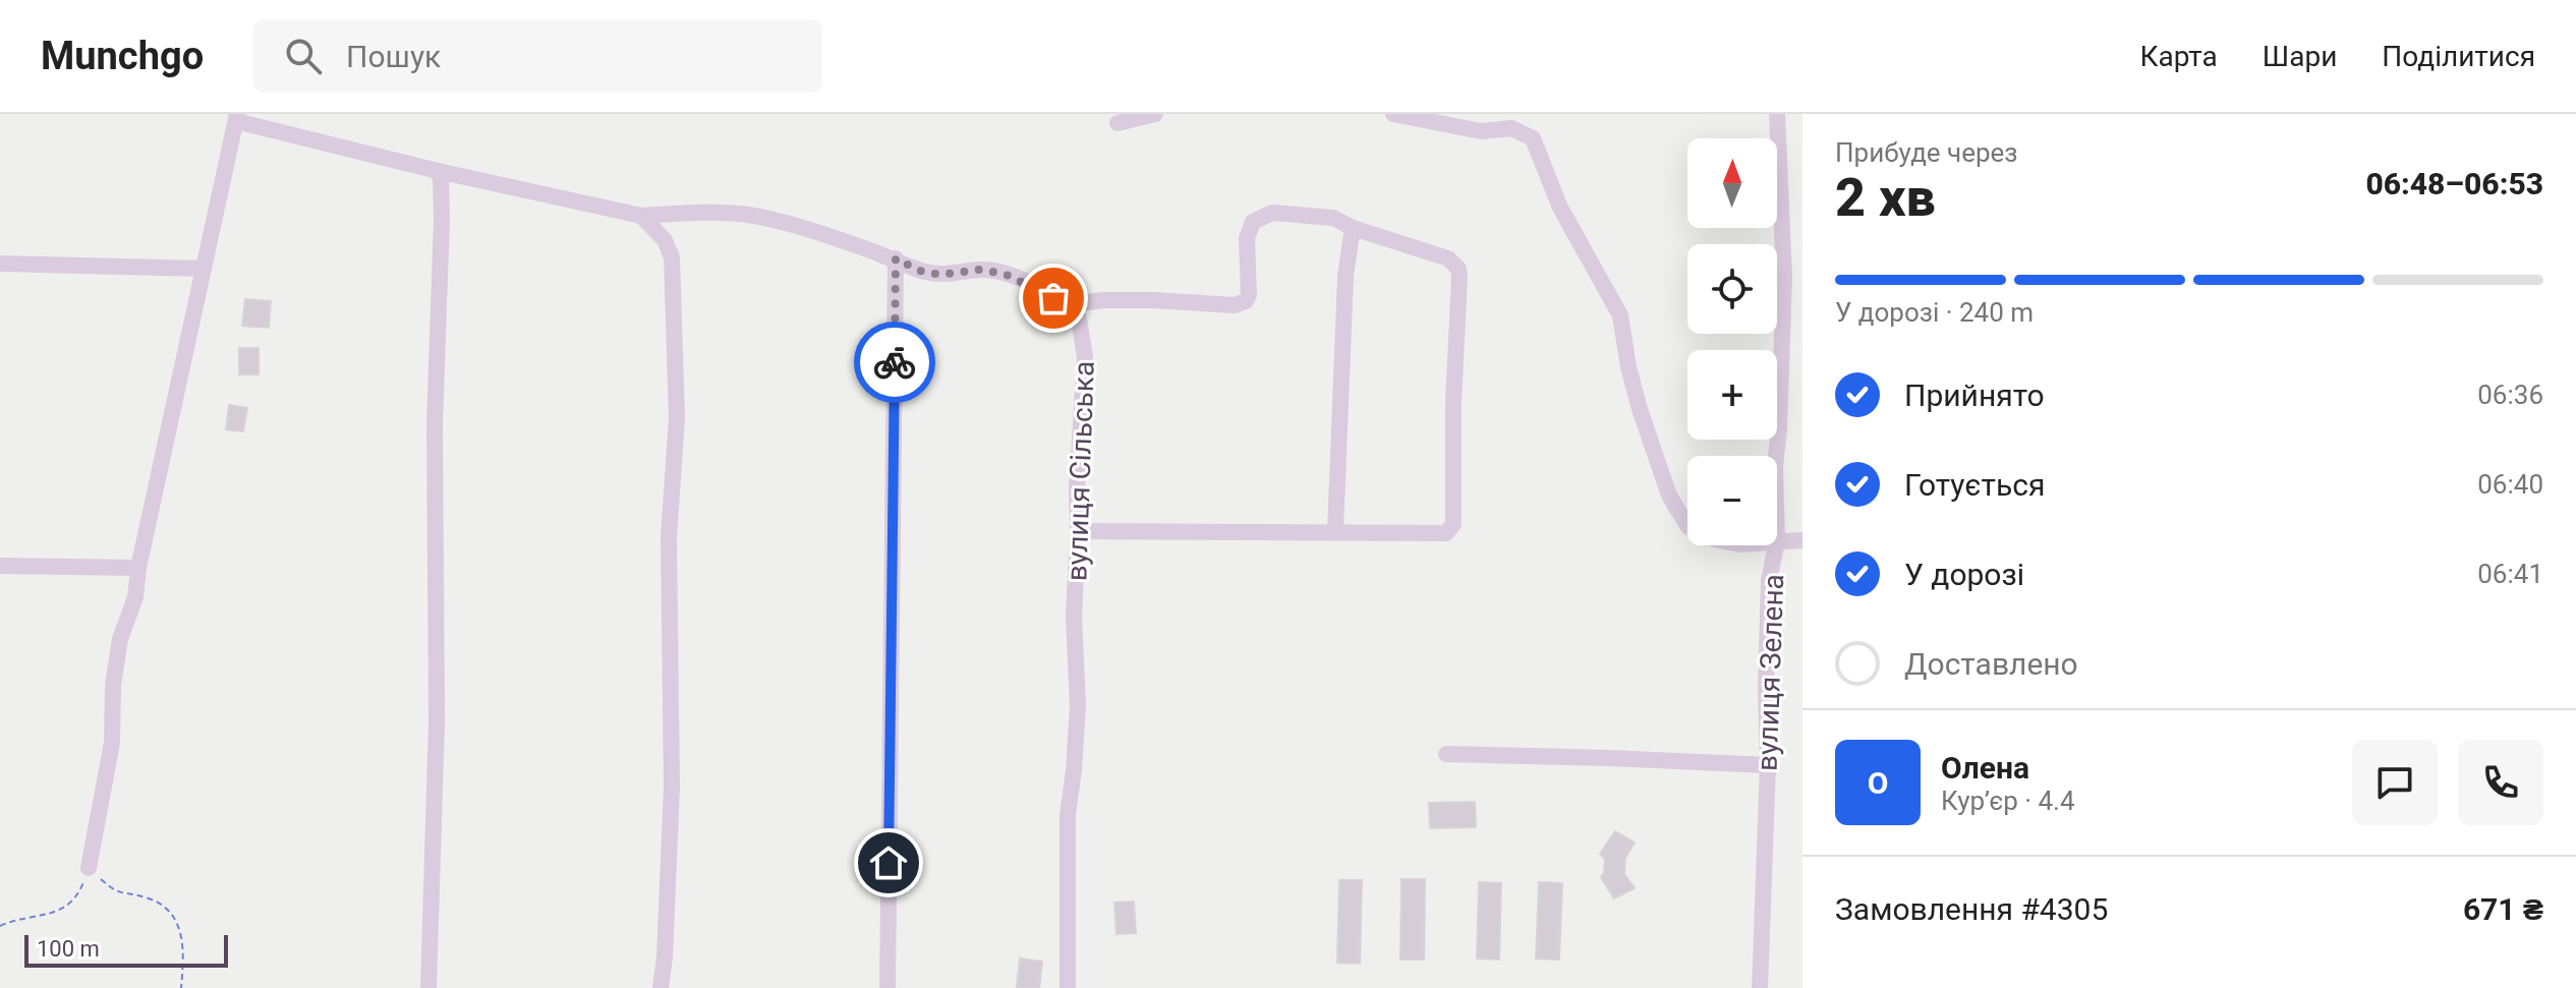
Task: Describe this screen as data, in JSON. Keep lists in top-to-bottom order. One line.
{"streets":{"street":["вулиця Сільська","вулиця Зелена"]},"scale_bar":"100 m","north":"top","page":{"header":"Munchgo","search":"Пошук","nav":["Карта","Шари","Поділитися"],"heading":["2 хв","Прибуде через","06:48–06:53"],"panel":["Олена","Кур’єр · 4.4","Замовлення #4305","671 ₴"],"map_buttons":["+","−"],"bar":"У дорозі · 240 m","list":[["Прийнято","06:36"],["Готується","06:40"],["У дорозі","06:41"],"Доставлено"],"round":"О","scale":"100 m"}}
